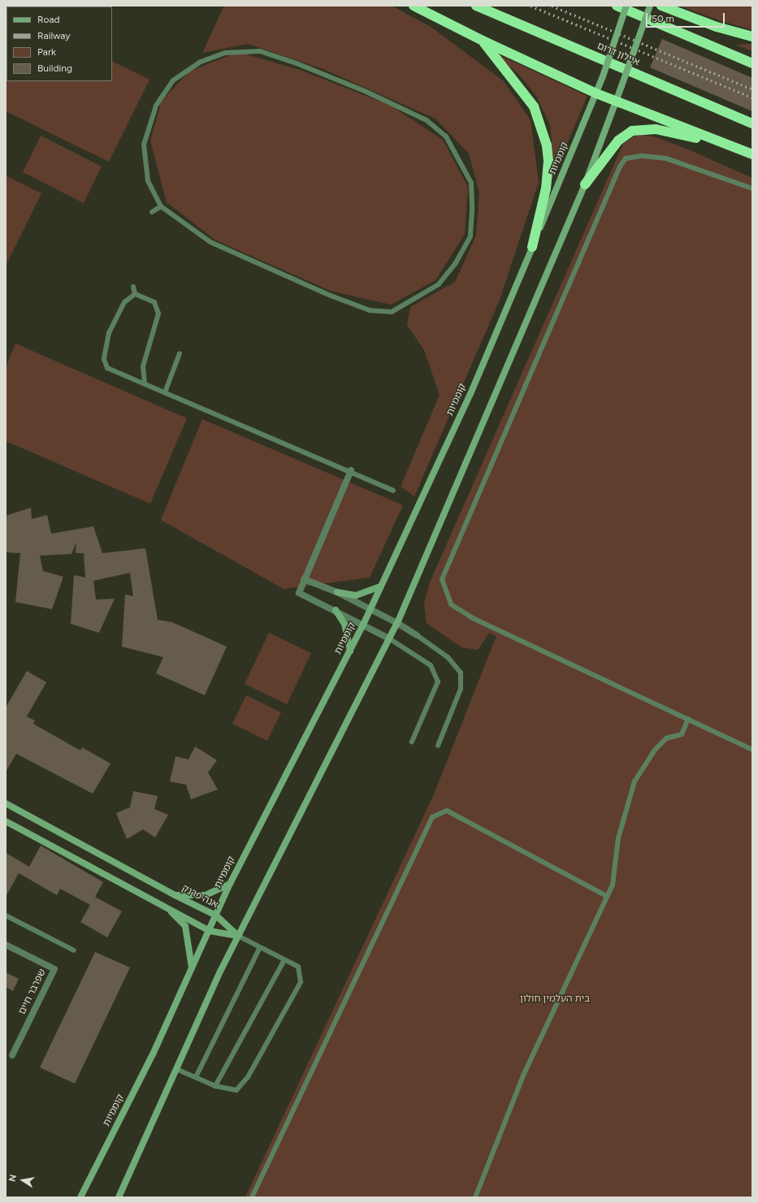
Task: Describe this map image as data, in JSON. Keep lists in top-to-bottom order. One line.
{"streets":{"highway":["איילון דרום"],"main road":["קוממיות","אנה פרנק"],"street":["שפרבר חיים"]},"crossings":[["קוממיות","אנה פרנק"]],"parks":["בית העלמין חולון"],"legend":["Road","Railway","Park","Building"],"scale_bar":"50 m","north":"left"}
